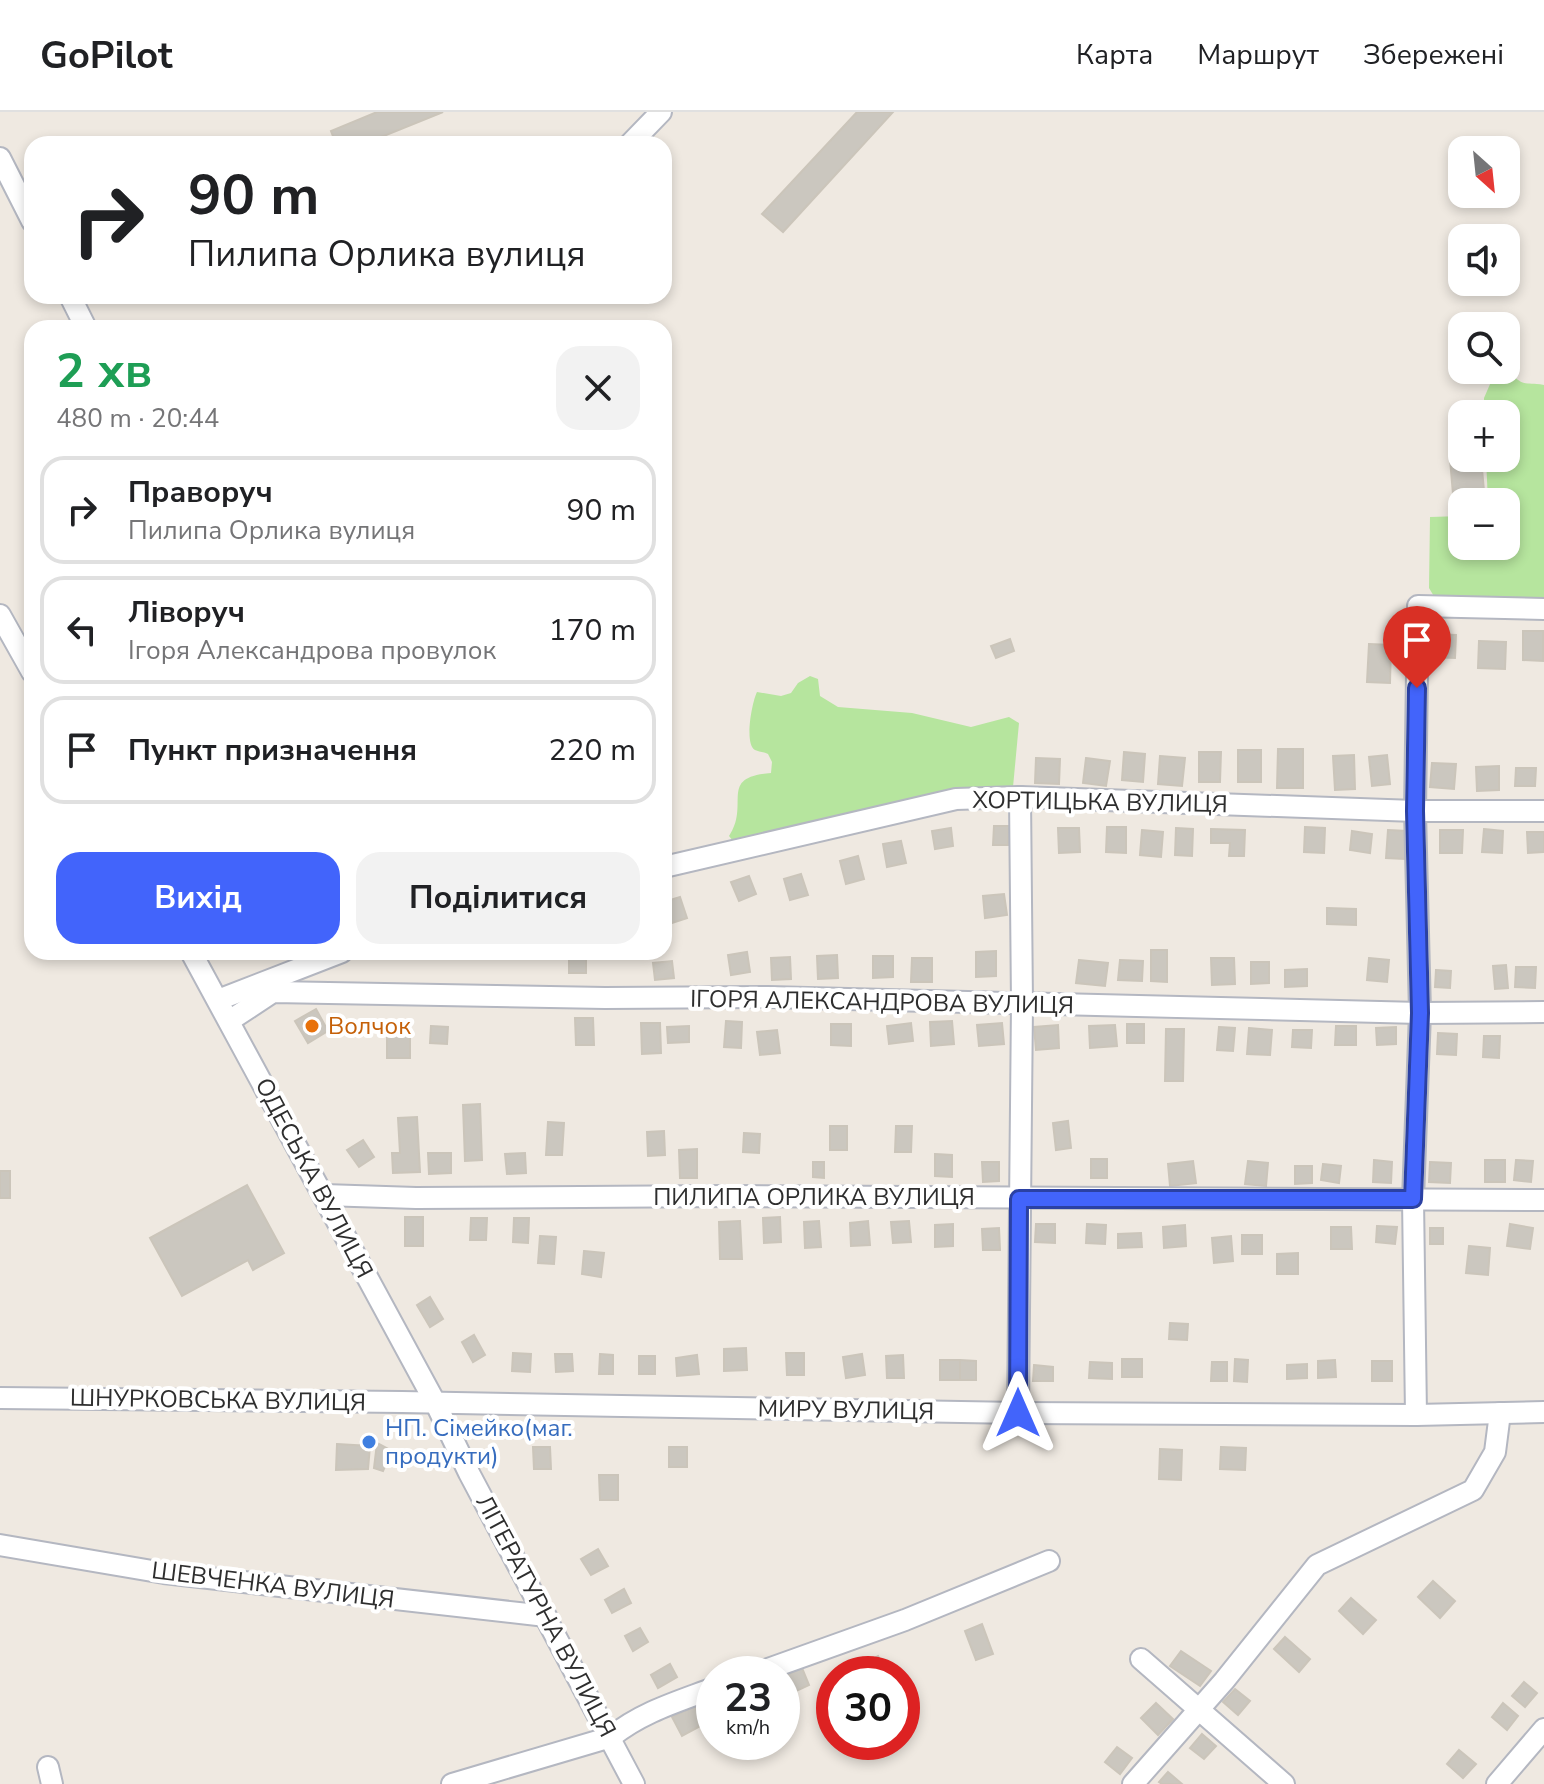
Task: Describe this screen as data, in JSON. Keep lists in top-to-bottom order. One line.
{"streets":{"street":["ХОРТИЦЬКА ВУЛИЦЯ","ІГОРЯ АЛЕКСАНДРОВА ВУЛИЦЯ","ОДЕСЬКА ВУЛИЦЯ","ПИЛИПА ОРЛИКА ВУЛИЦЯ","ШНУРКОВСЬКА ВУЛИЦЯ","МИРУ ВУЛИЦЯ","ШЕВЧЕНКА ВУЛИЦЯ","ЛІТЕРАТУРНА ВУЛИЦЯ"]},"crossings":[["ІГОРЯ АЛЕКСАНДРОВА ВУЛИЦЯ","ОДЕСЬКА ВУЛИЦЯ"],["ОДЕСЬКА ВУЛИЦЯ","ПИЛИПА ОРЛИКА ВУЛИЦЯ"],["ОДЕСЬКА ВУЛИЦЯ","ШНУРКОВСЬКА ВУЛИЦЯ"],["ОДЕСЬКА ВУЛИЦЯ","МИРУ ВУЛИЦЯ"],["ОДЕСЬКА ВУЛИЦЯ","ЛІТЕРАТУРНА ВУЛИЦЯ"],["ШНУРКОВСЬКА ВУЛИЦЯ","МИРУ ВУЛИЦЯ"],["ШНУРКОВСЬКА ВУЛИЦЯ","ЛІТЕРАТУРНА ВУЛИЦЯ"],["МИРУ ВУЛИЦЯ","ЛІТЕРАТУРНА ВУЛИЦЯ"],["ШЕВЧЕНКА ВУЛИЦЯ","ЛІТЕРАТУРНА ВУЛИЦЯ"]],"places":["Волчок","НП. Сімейко(маг. продукти)"],"north":"bottom right","page":{"header":"GoPilot","nav":["Карта","Маршрут","Збережені"],"map_buttons":["+","−"],"turn":["90 m","Пилипа Орлика вулиця"],"heading":["2 хв","480 m · 20:44"],"list":[{"name":"Праворуч","note":"Пилипа Орлика вулиця","value":"90 m"},{"name":"Ліворуч","note":"Ігоря Александрова провулок","value":"170 m"},{"name":"Пункт призначення","value":"220 m"}],"buttons":["Вихід","Поділитися"],"speed":"23 km/h","limit":"30"}}
